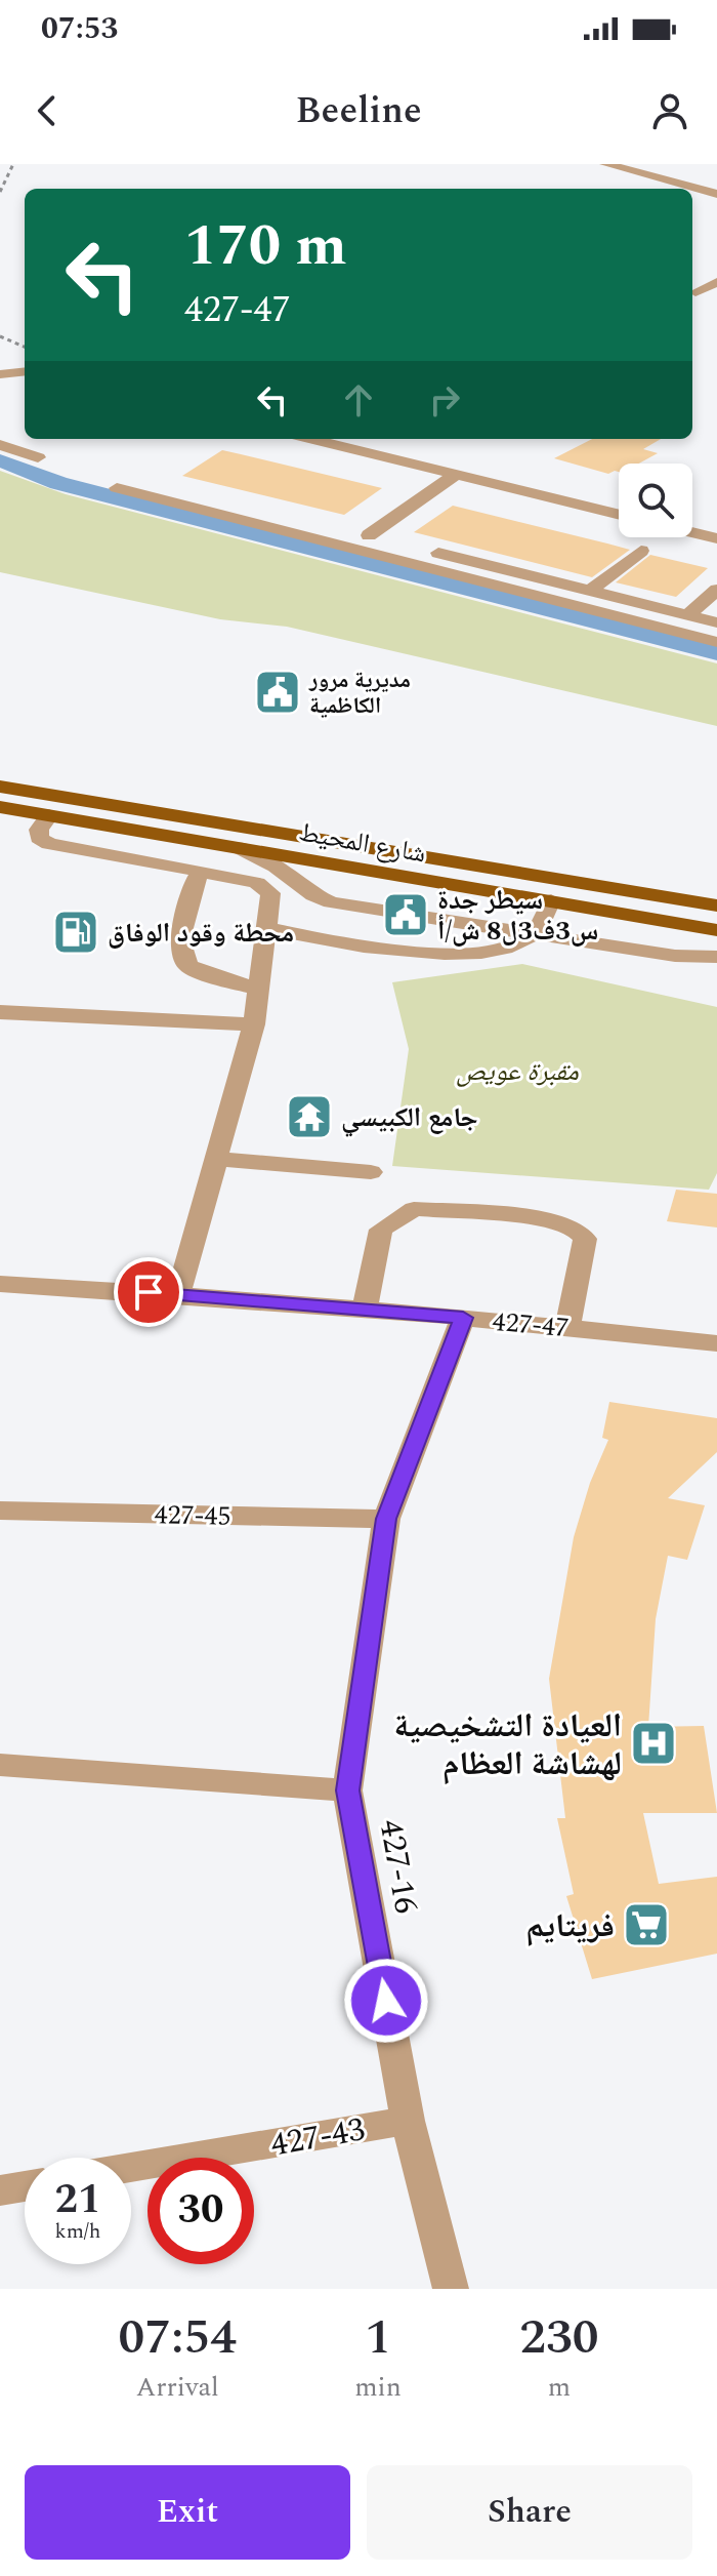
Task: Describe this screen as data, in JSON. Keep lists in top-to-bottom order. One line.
{"streets":{"main road":["شارع المحيط"],"street":["427-47","427-45","427-16","427-43"]},"crossings":[["427-47","427-16"],["427-45","427-16"],["427-16","427-43"]],"parks":["مقبرة عويص"],"places":{"public building":["مديرية مرور الكاظمية","سيطر جدة س3ف3ل8 ش/أ"],"fuel station":["محطة وقود الوفاق"],"temple":["جامع الكبيسي"],"hospital":["العيادة التشخيصية لهشاشة العظام"],"supermarket":["فريتايم"]},"page":{"status":"07:53","header":"Beeline","turn":["170 m","427-47"],"speed":"21 km/h","limit":"30","eta":["07:54","Arrival","1","min","230","m"],"buttons":["Exit","Share"]}}
